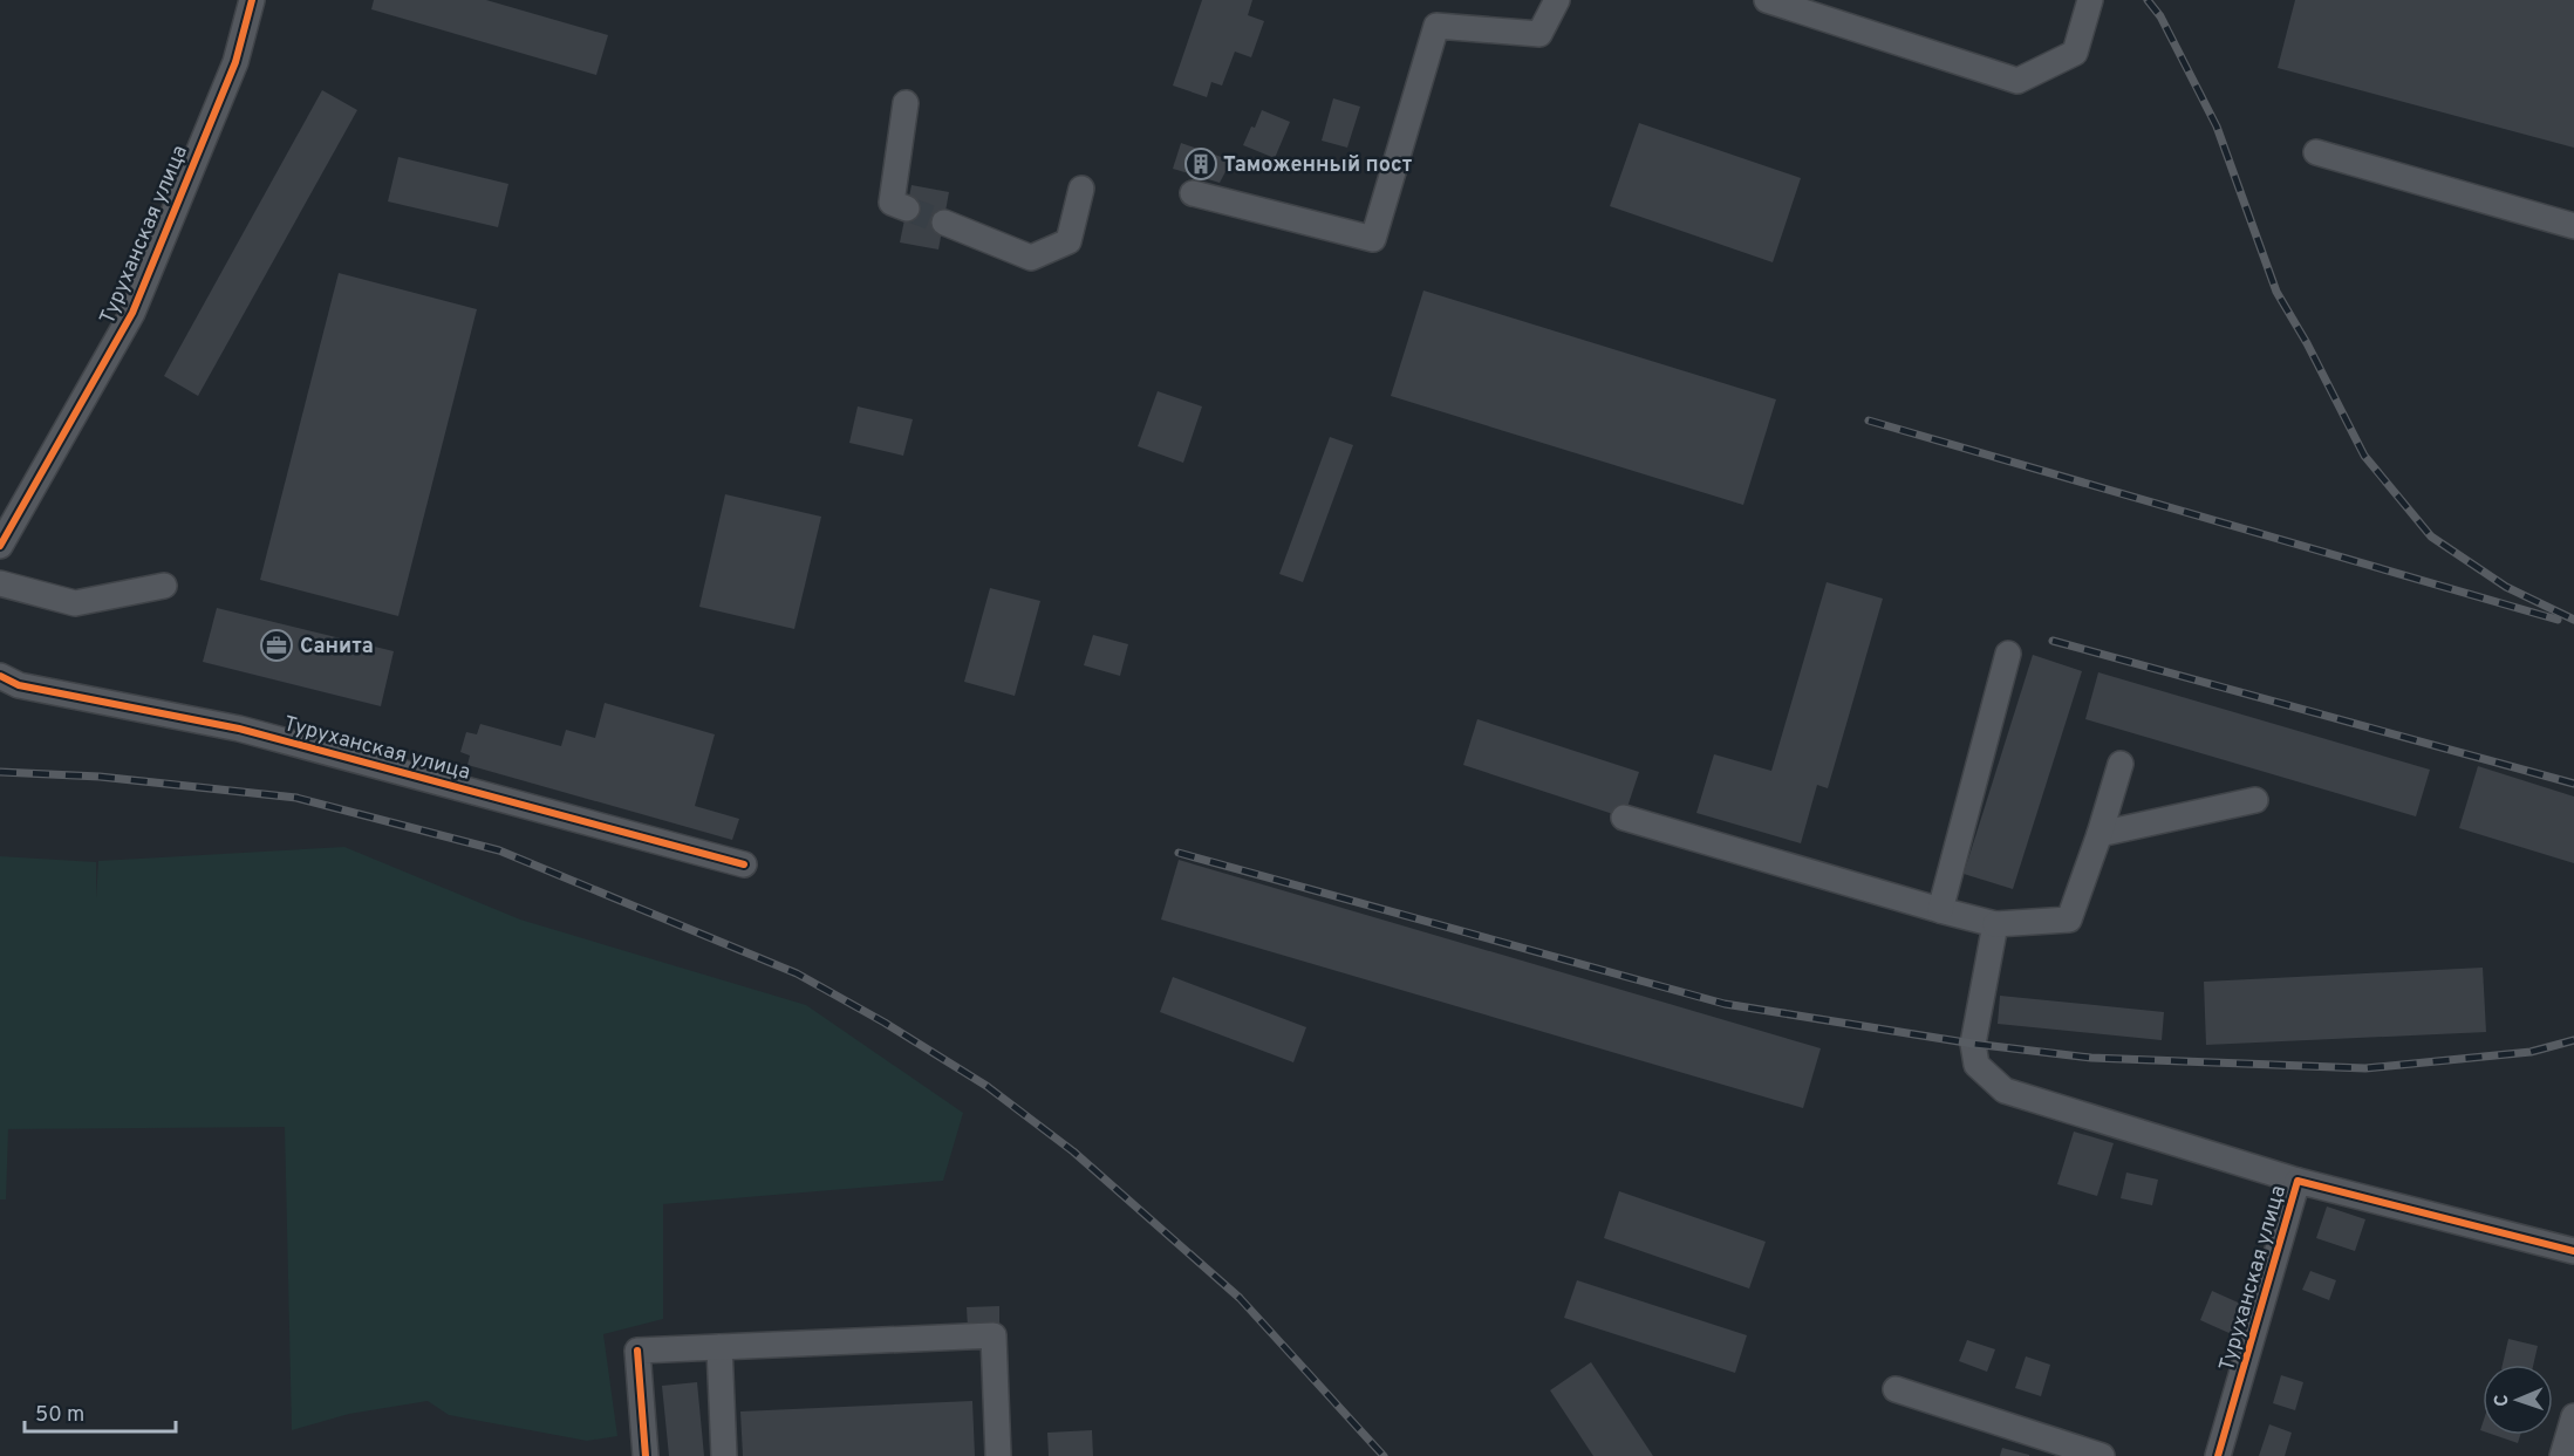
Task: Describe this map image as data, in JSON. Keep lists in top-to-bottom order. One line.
{"streets":{"street":["Туруханская улица"]},"places":{"building":["Таможенный пост"],"office":["Санита"]},"scale_bar":"50 m","north":"left"}
